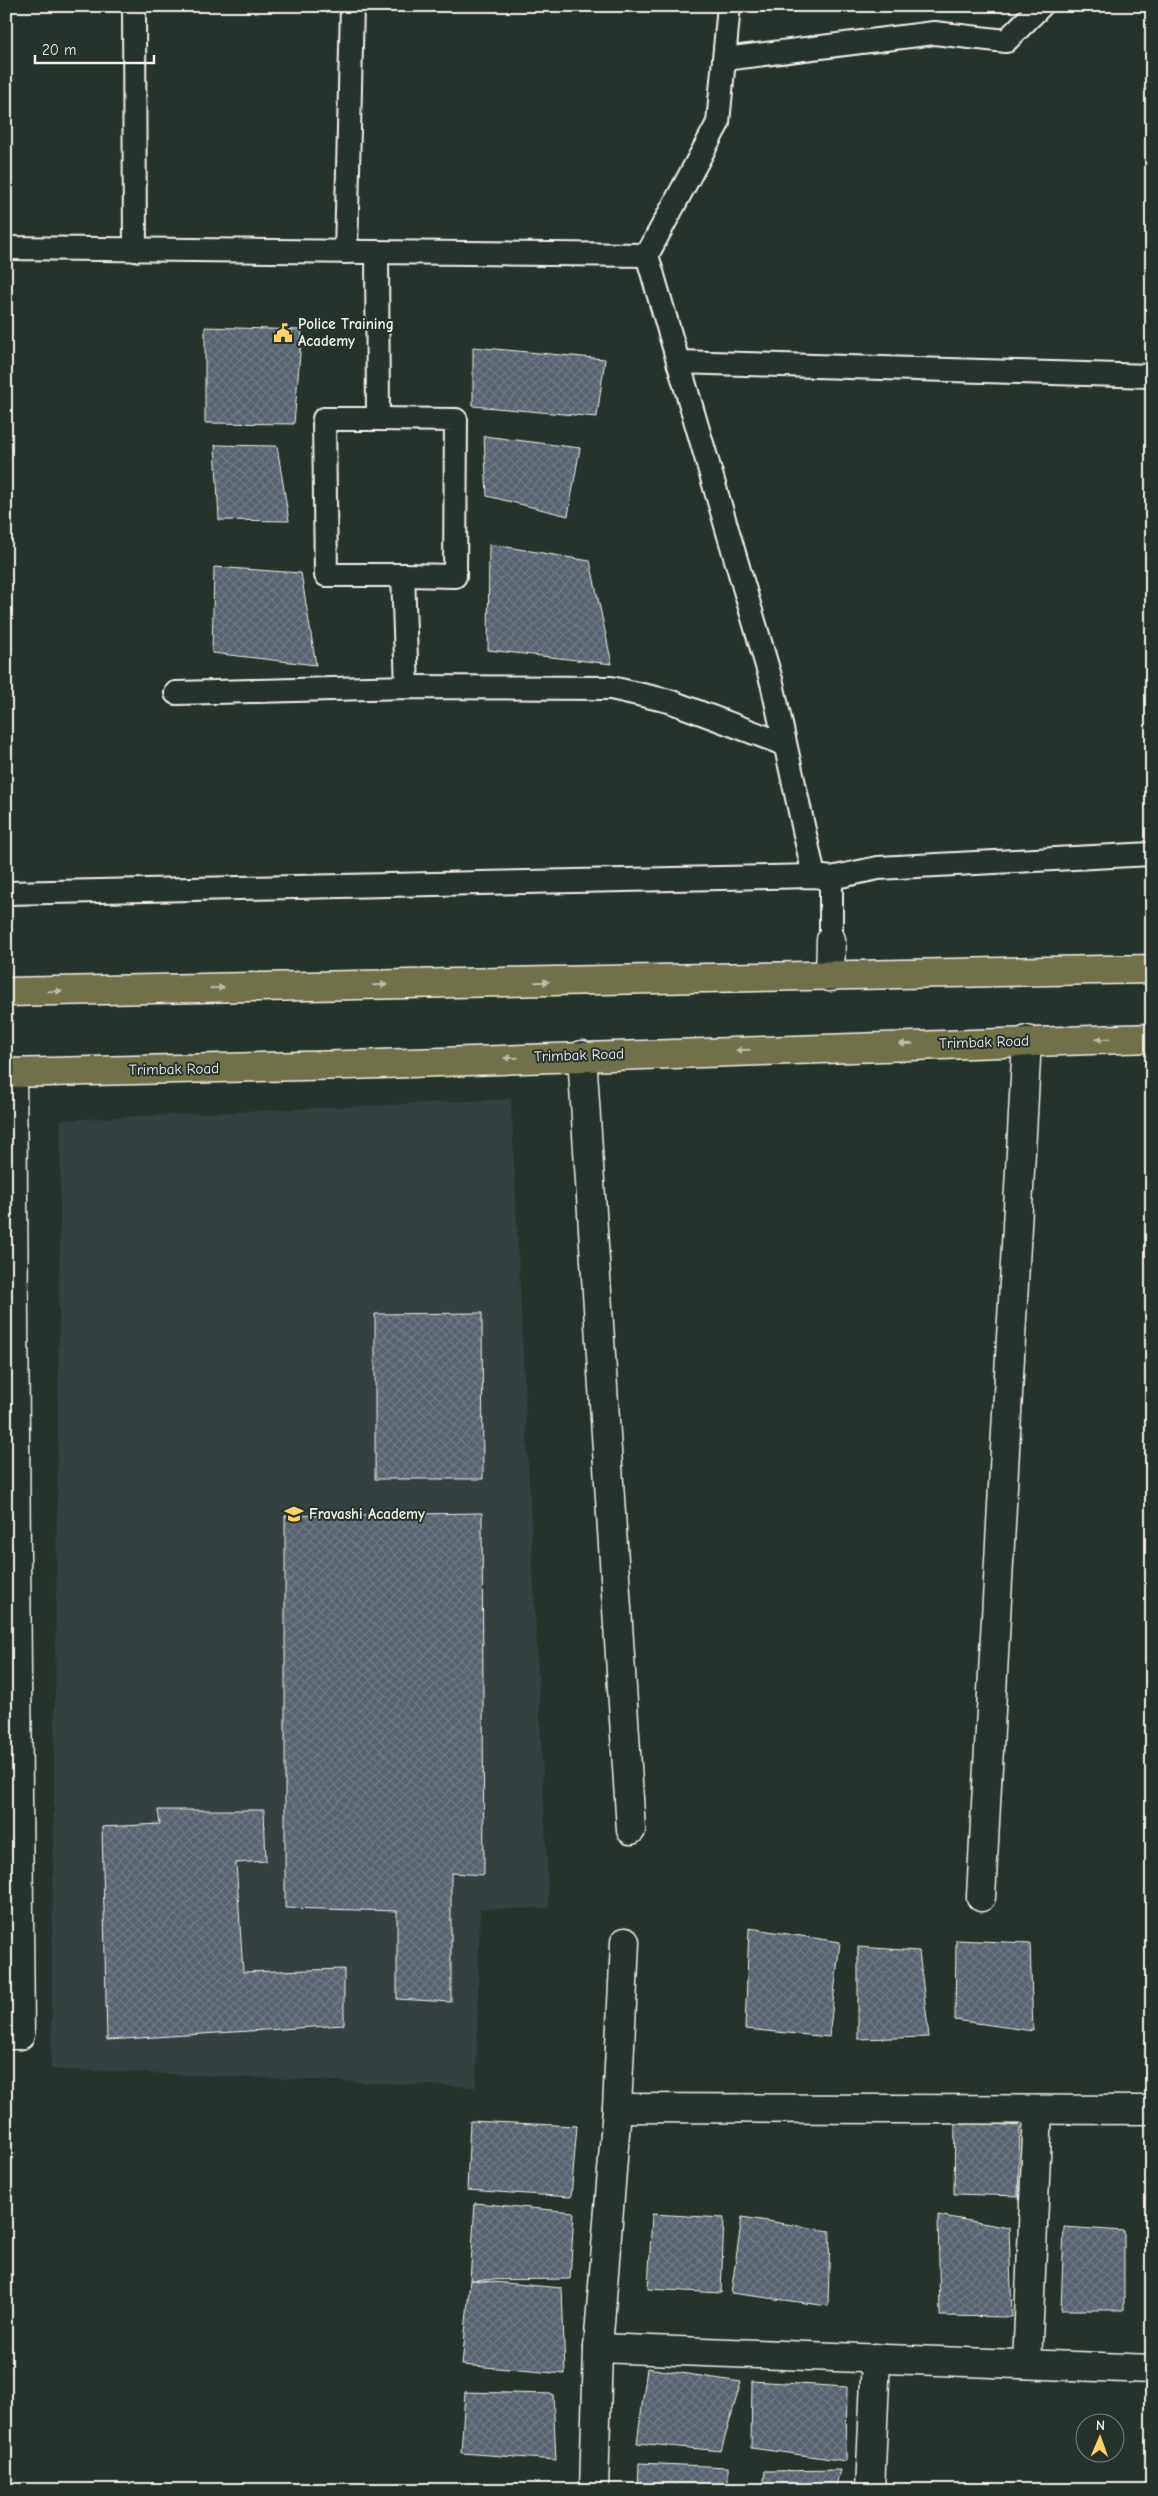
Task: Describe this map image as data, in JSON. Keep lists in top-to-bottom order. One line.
{"streets":{"highway":["Trimbak Road"]},"places":{"public building":["Police Training Academy"],"school or university":["Fravashi Academy"]},"scale_bar":"20 m","north":"top"}
